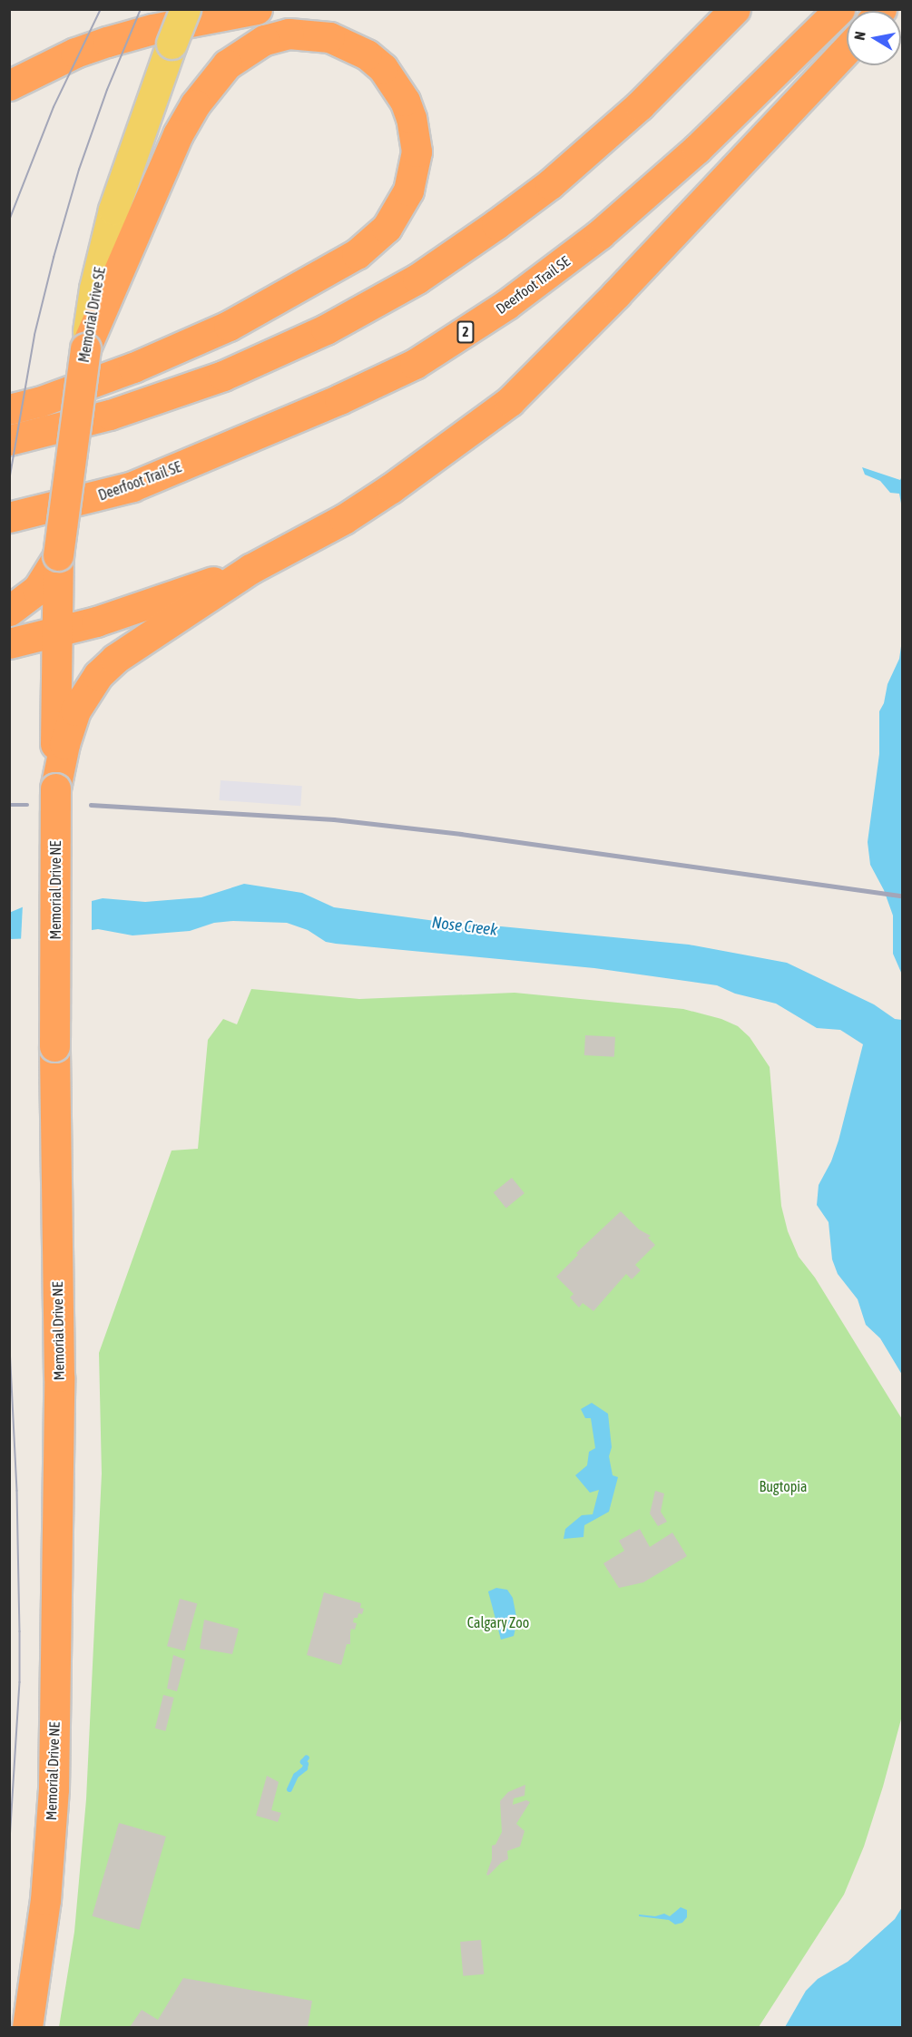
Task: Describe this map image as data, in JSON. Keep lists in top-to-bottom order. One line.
{"streets":{"highway":["Deerfoot Trail SE","Memorial Drive SE","2","Memorial Drive NE"]},"crossings":[["Memorial Drive SE","Memorial Drive NE"]],"water":["Nose Creek"],"parks":["Bugtopia","Calgary Zoo"],"north":"left"}
